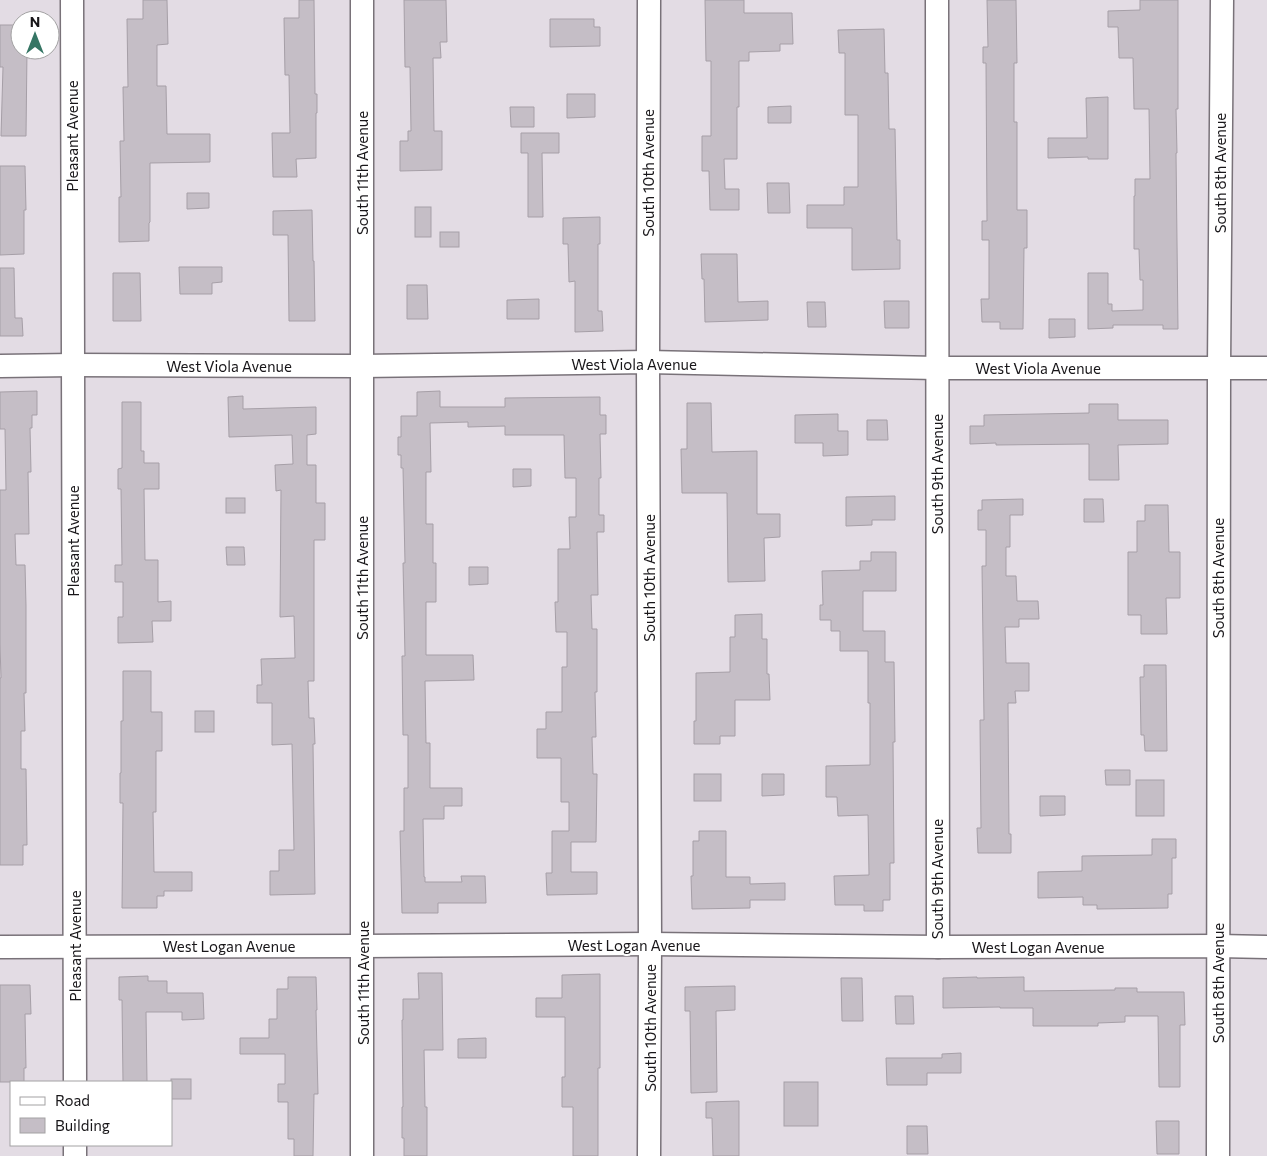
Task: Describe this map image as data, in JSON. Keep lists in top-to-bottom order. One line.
{"streets":{"street":["Pleasant Avenue","South 11th Avenue","South 10th Avenue","South 8th Avenue","West Viola Avenue","South 9th Avenue","West Logan Avenue"]},"crossings":[["Pleasant Avenue","West Viola Avenue"],["Pleasant Avenue","West Logan Avenue"],["South 11th Avenue","West Viola Avenue"],["South 11th Avenue","West Logan Avenue"],["South 10th Avenue","West Viola Avenue"],["South 10th Avenue","West Logan Avenue"],["South 8th Avenue","West Viola Avenue"],["South 8th Avenue","West Logan Avenue"],["West Viola Avenue","South 9th Avenue"],["South 9th Avenue","West Logan Avenue"]],"legend":["Road","Building"],"north":"top"}
